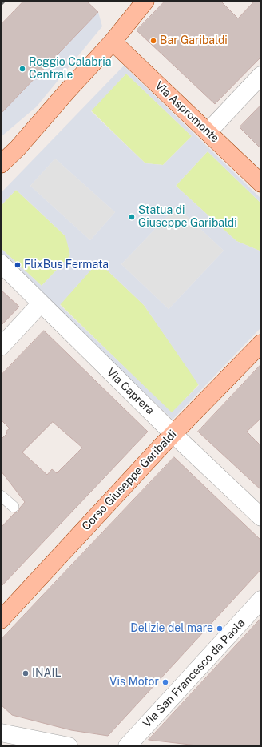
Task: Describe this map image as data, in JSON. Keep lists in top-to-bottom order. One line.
{"streets":{"main road":["Via Aspromonte","Corso Giuseppe Garibaldi"],"street":["Via Caprera","Via San Francesco da Paola"]},"crossings":[["Via Caprera","Corso Giuseppe Garibaldi"]],"places":["Bar Garibaldi","Reggio Calabria Centrale","Statua di Giuseppe Garibaldi","FlixBus Fermata","Delizie del mare","INAIL","Vis Motor"]}
